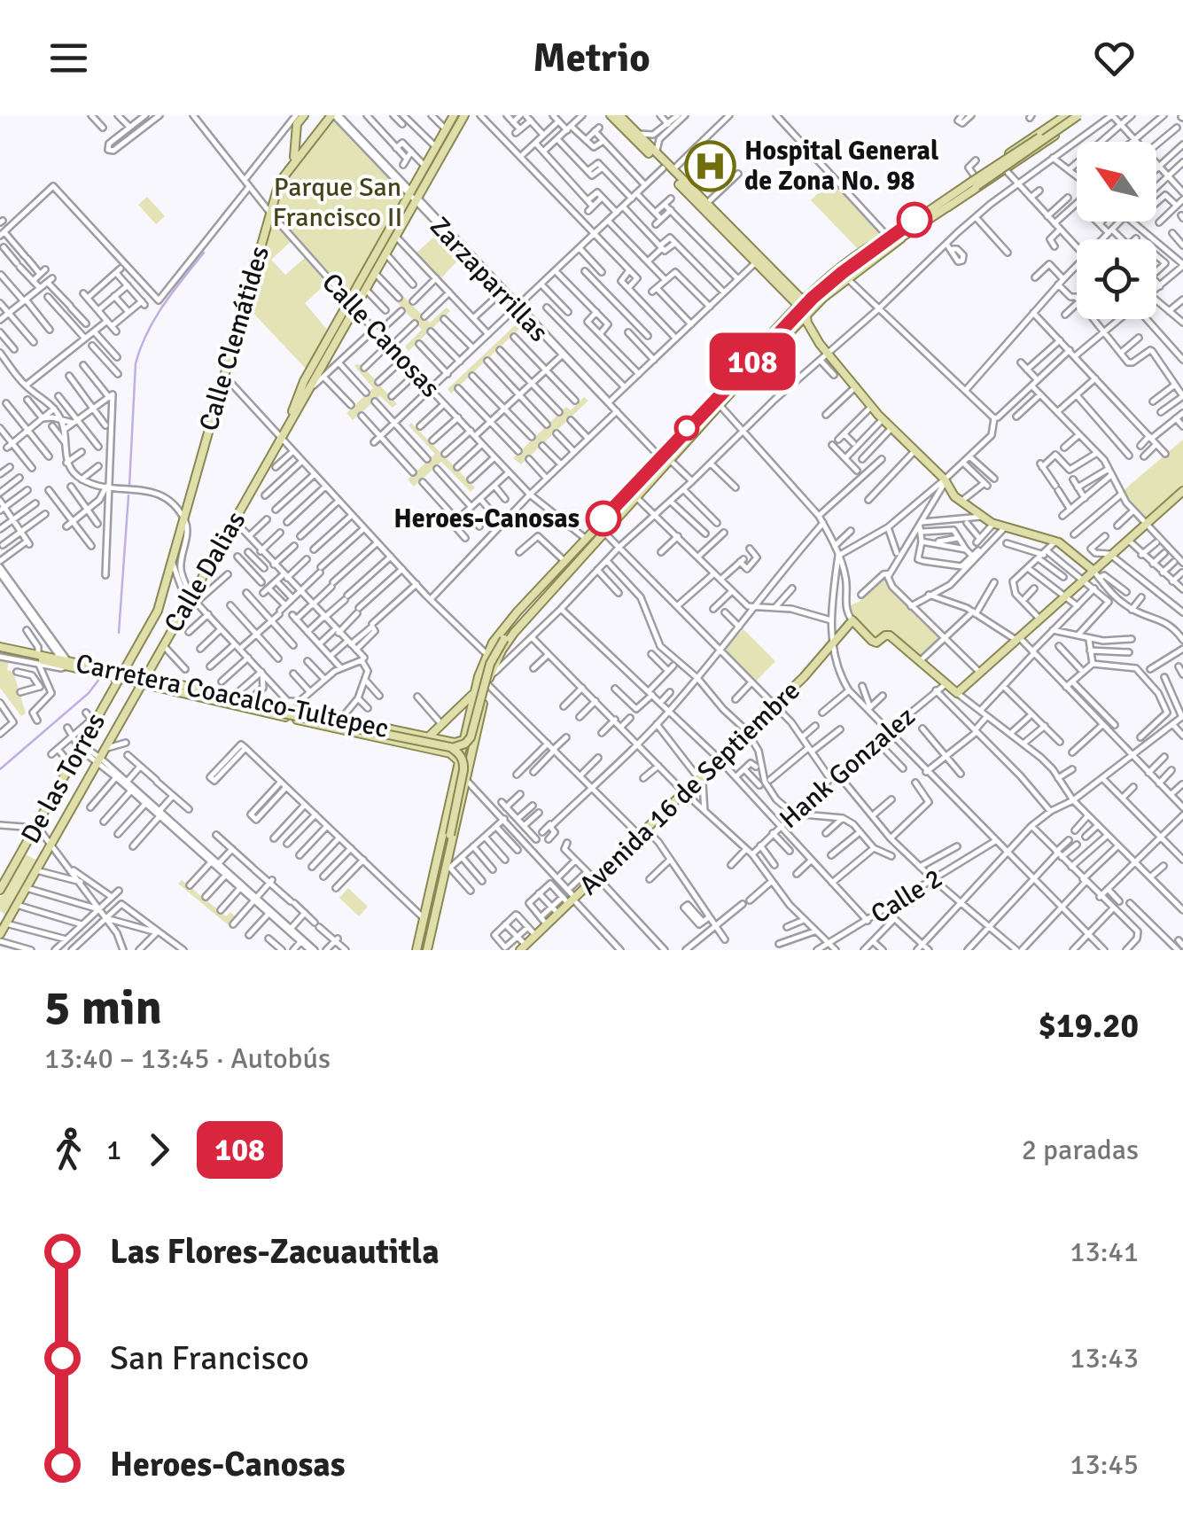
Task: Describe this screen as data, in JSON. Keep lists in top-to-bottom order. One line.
{"streets":{"main road":["Calle Clemátides","Calle Dalias","Carretera Coacalco-Tultepec","De las Torres","Avenida 16 de Septiembre"],"street":["Zarzaparrillas","Calle Canosas","Hank Gonzalez","Calle 2"]},"crossings":[["Zarzaparrillas","Calle Clemátides"],["Calle Canosas","Calle Clemátides"],["Calle Clemátides","De las Torres"],["Calle Dalias","Carretera Coacalco-Tultepec"],["Carretera Coacalco-Tultepec","De las Torres"]],"parks":["Parque San Francisco II"],"places":{"hospital":["Hospital General de Zona No. 98"],"other":["Heroes-Canosas"]},"lines":["bus line 108"],"north":"top left","page":{"header":"Metrio","on_map":"108","heading":["5 min","13:40 – 13:45 · Autobús","$19.20"],"legs":["1","108","2 paradas"],"list":[{"name":"Las Flores-Zacuautitla","value":"13:41"},{"name":"San Francisco","value":"13:43"},{"name":"Heroes-Canosas","value":"13:45"}]}}
